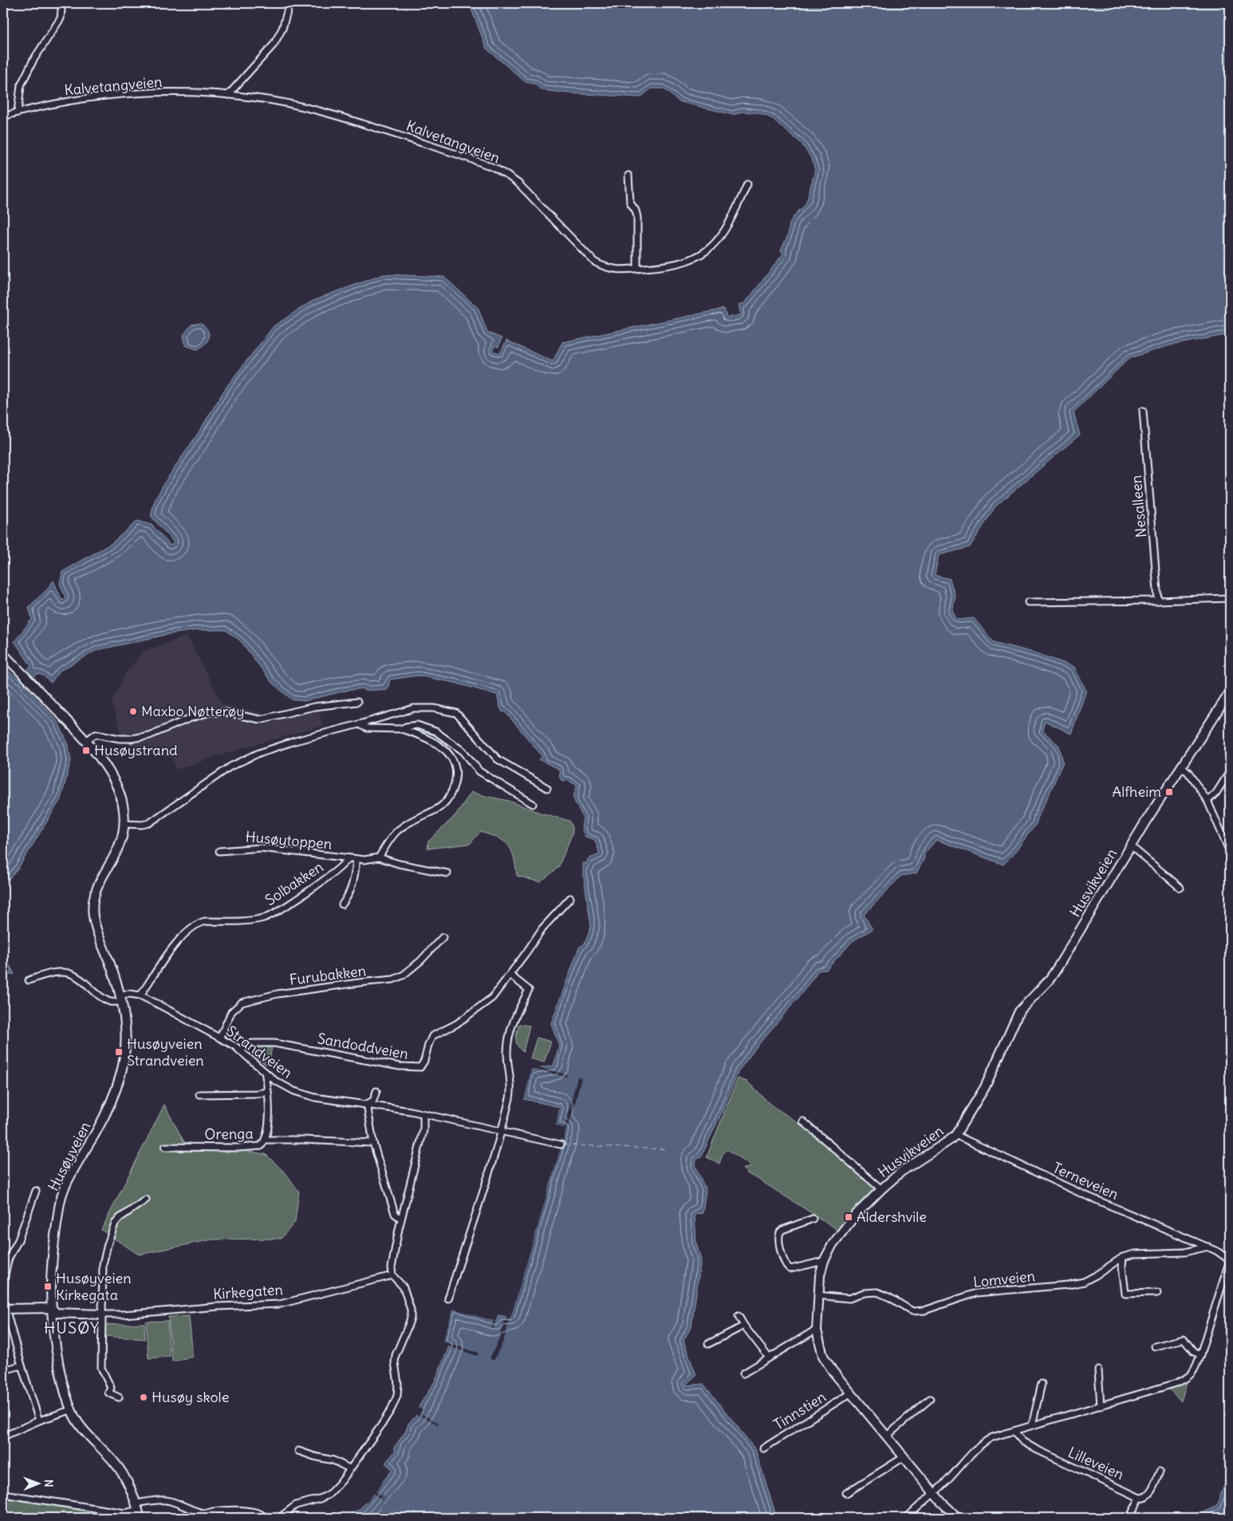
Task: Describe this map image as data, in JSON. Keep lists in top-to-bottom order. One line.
{"streets":{"main road":["Husvikveien","Husøyveien","Kirkegaten"],"street":["Kalvetangveien","Nesalleen","Husøytoppen","Solbakken","Furubakken","Sandoddveien","Strandveien","Orenga","Terneveien","Lomveien","Tinnstien","Lilleveien"]},"crossings":[["Husøytoppen","Solbakken"],["Husvikveien","Terneveien"],["Husvikveien","Lomveien"],["Husvikveien","Tinnstien"],["Solbakken","Strandveien"],["Furubakken","Strandveien"],["Sandoddveien","Strandveien"],["Strandveien","Orenga"],["Strandveien","Husøyveien"],["Husøyveien","Kirkegaten"],["Terneveien","Lomveien"]],"districts":["HUSØY"],"places":{"other":["Maxbo Nøtterøy","Husøy skole"],"transit":["Husøystrand","Alfheim","Husøyveien Strandveien","Aldershvile","Husøyveien Kirkegata"]},"north":"right"}
